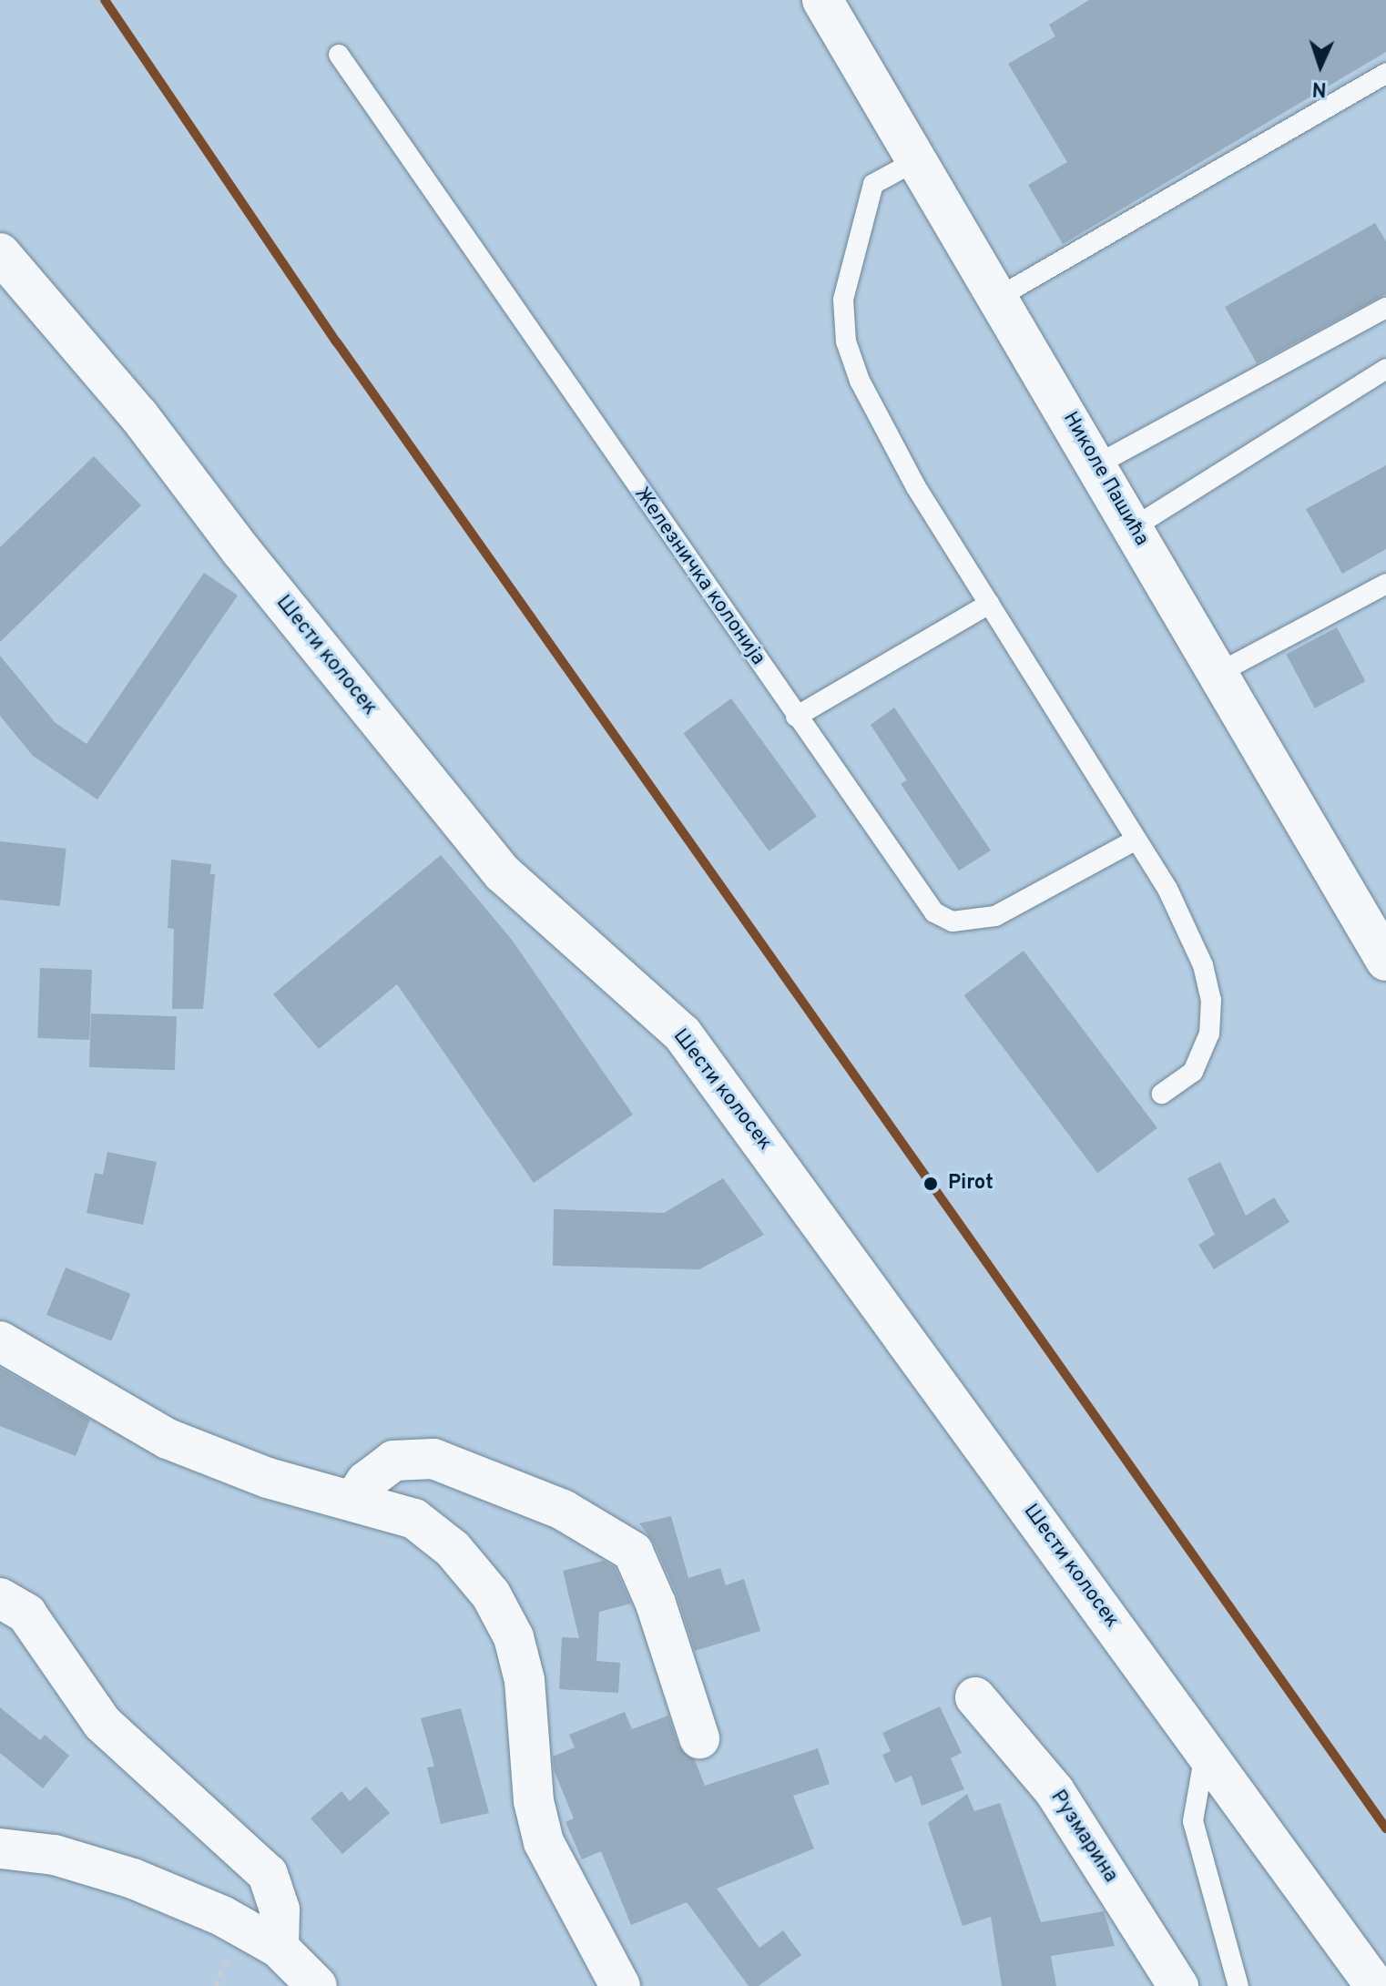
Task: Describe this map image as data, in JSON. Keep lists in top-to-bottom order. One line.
{"streets":{"street":["Николе Пашића","Шести колосек","Рузмарина"],"lane":["Железничка колонија"]},"places":["Pirot"],"north":"bottom"}
